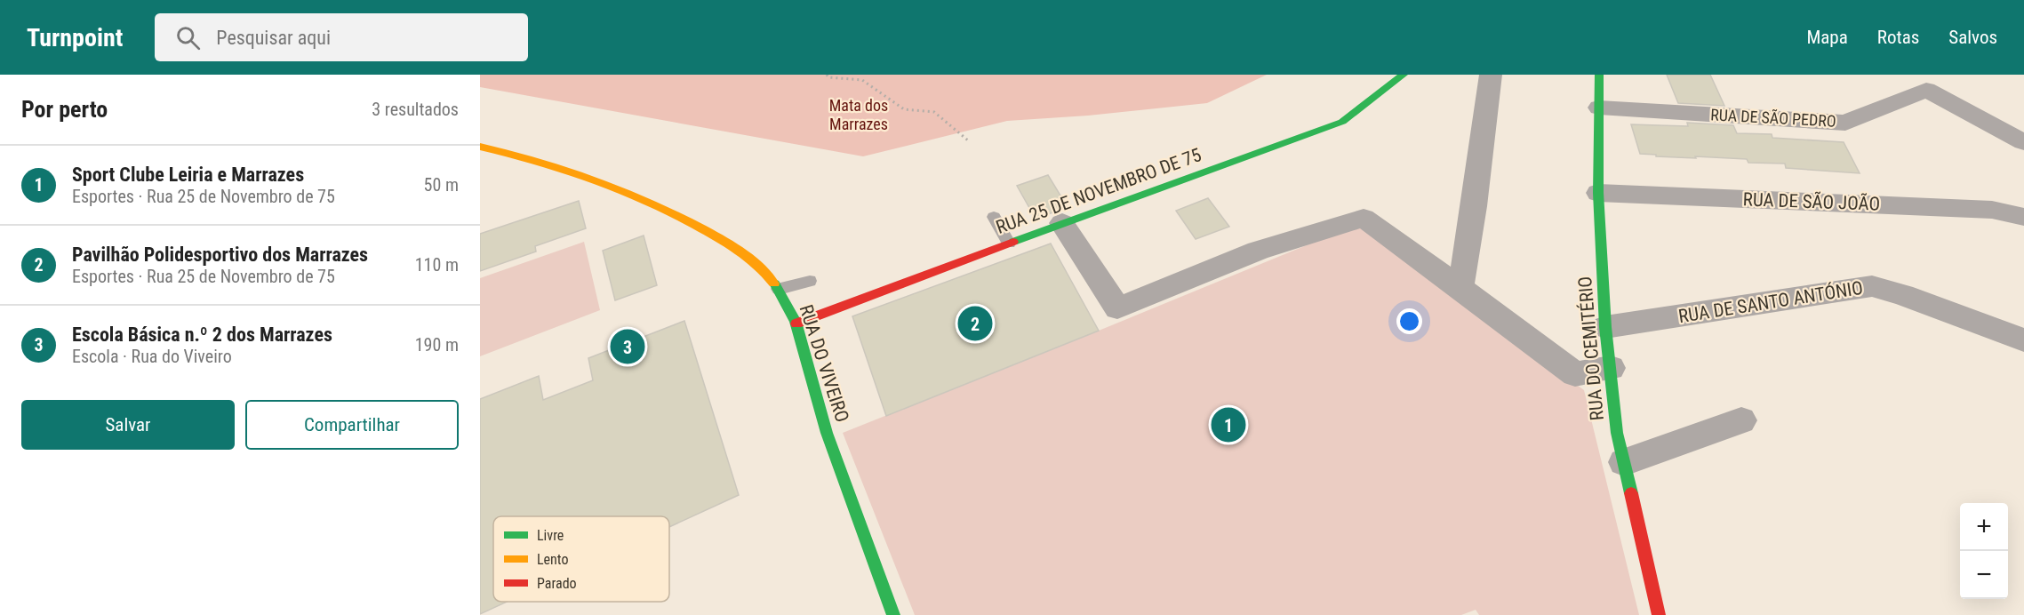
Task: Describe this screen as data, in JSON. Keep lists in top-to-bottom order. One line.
{"streets":{"street":["RUA DE SÃO PEDRO","RUA 25 DE NOVEMBRO DE 75","RUA DE SÃO JOÃO","RUA DE SANTO ANTÓNIO","RUA DO CEMITÉRIO","RUA DO VIVEIRO"]},"crossings":[["RUA DE SÃO PEDRO","RUA DO CEMITÉRIO"],["RUA 25 DE NOVEMBRO DE 75","RUA DO VIVEIRO"],["RUA DE SÃO JOÃO","RUA DO CEMITÉRIO"],["RUA DE SANTO ANTÓNIO","RUA DO CEMITÉRIO"]],"parks":["Mata dos Marrazes"],"legend":["Livre","Lento","Parado"],"page":{"header":"Turnpoint","search":"Pesquisar aqui","nav":["Mapa","Rotas","Salvos"],"heading":["Por perto","3 resultados"],"list":[{"mark":"1","name":"Sport Clube Leiria e Marrazes","note":"Esportes · Rua 25 de Novembro de 75","value":"50 m"},{"mark":"2","name":"Pavilhão Polidesportivo dos Marrazes","note":"Esportes · Rua 25 de Novembro de 75","value":"110 m"},{"mark":"3","name":"Escola Básica n.º 2 dos Marrazes","note":"Escola · Rua do Viveiro","value":"190 m"}],"pins":["2","3","1"],"buttons":["Salvar","Compartilhar"],"map_buttons":["+","−"]}}
